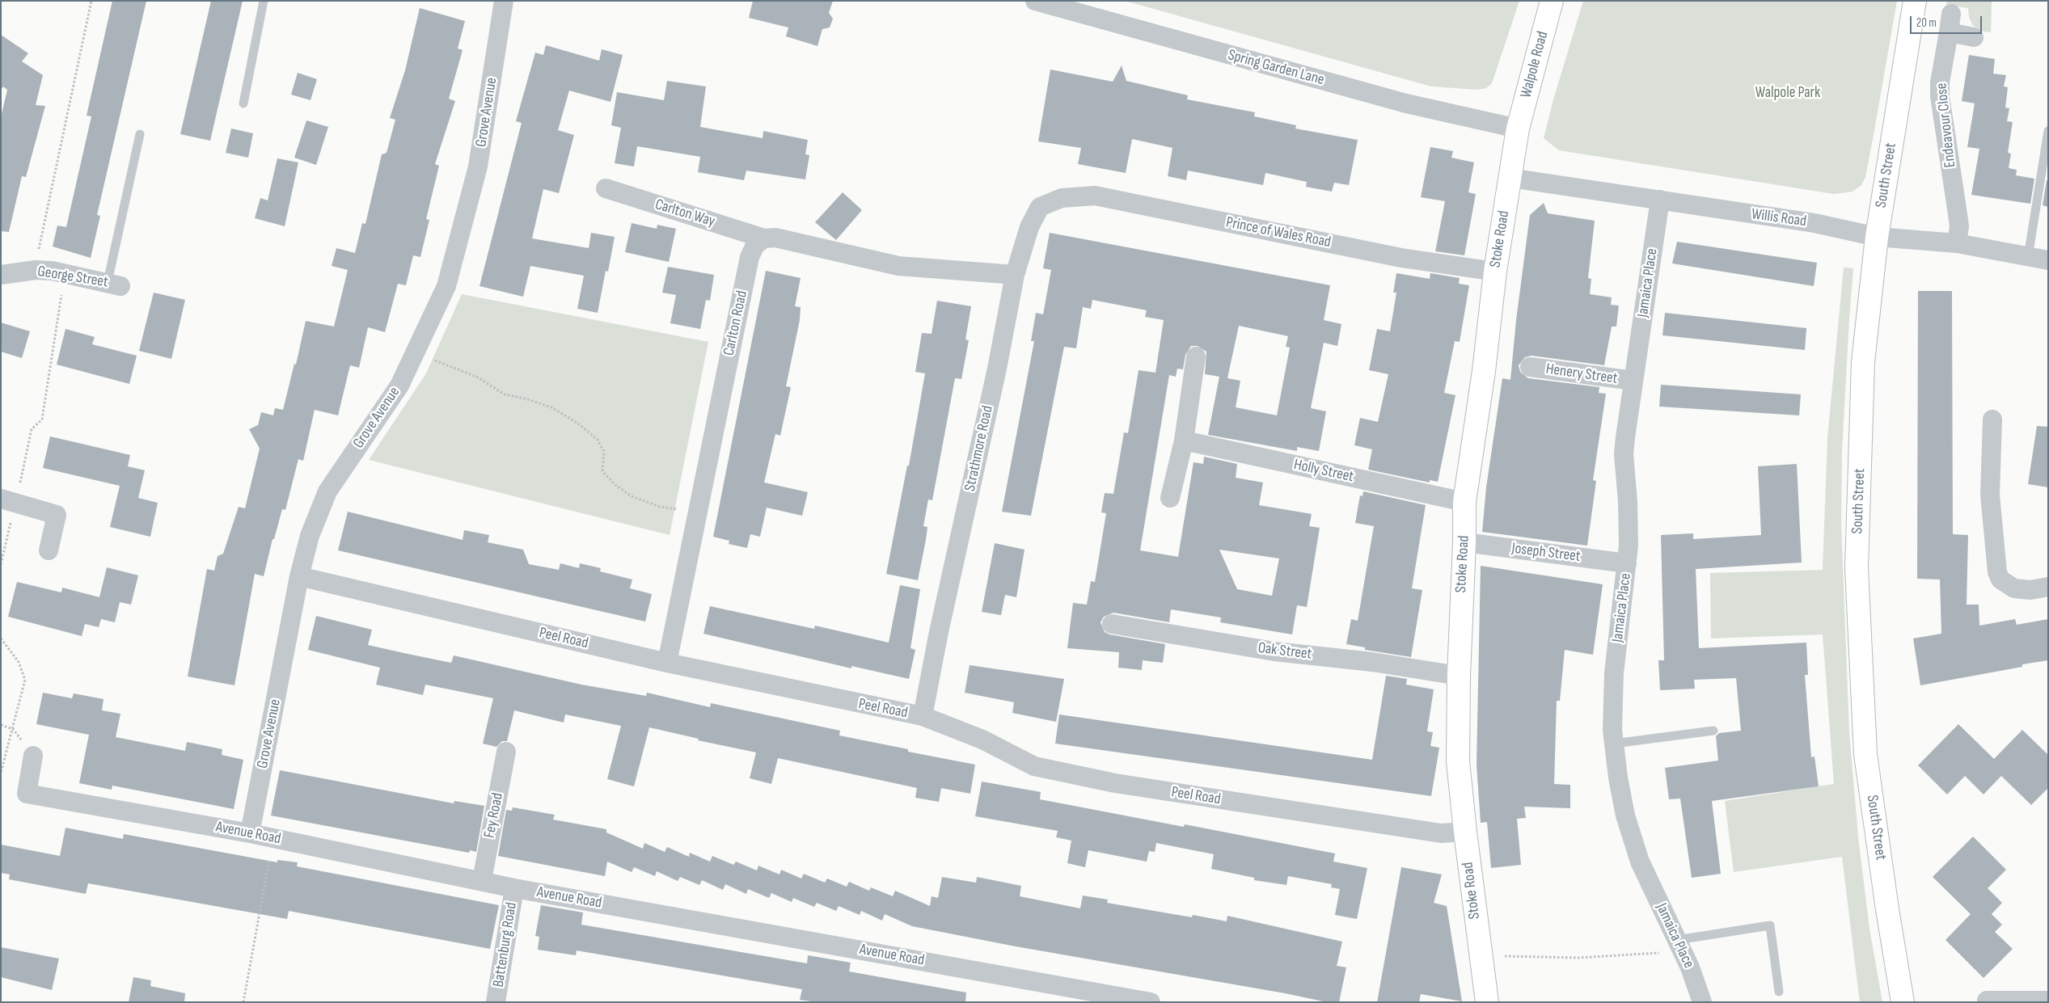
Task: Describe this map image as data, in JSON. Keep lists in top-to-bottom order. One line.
{"streets":{"street":["Walpole Road","Spring Garden Lane","Grove Avenue","Endeavour Close","South Street","Carlton Way","Willis Road","Prince of Wales Road","Stoke Road","George Street","Jamaica Place","Carlton Road","Henery Street","Strathmore Road","Holly Street","Joseph Street","Peel Road","Oak Street","Fey Road","Avenue Road","Battenburg Road"]},"crossings":[["Walpole Road","Spring Garden Lane"],["Walpole Road","Stoke Road"],["Spring Garden Lane","Stoke Road"],["Grove Avenue","Peel Road"],["Grove Avenue","Avenue Road"],["Endeavour Close","Willis Road"],["South Street","Willis Road"],["Carlton Way","Carlton Road"],["Willis Road","Stoke Road"],["Willis Road","Jamaica Place"],["Prince of Wales Road","Stoke Road"],["Prince of Wales Road","Strathmore Road"],["Stoke Road","Holly Street"],["Stoke Road","Joseph Street"],["Stoke Road","Peel Road"],["Stoke Road","Oak Street"],["Jamaica Place","Henery Street"],["Jamaica Place","Joseph Street"],["Carlton Road","Peel Road"],["Strathmore Road","Peel Road"],["Fey Road","Avenue Road"],["Avenue Road","Battenburg Road"]],"parks":["Walpole Park"],"scale_bar":"20 m"}
